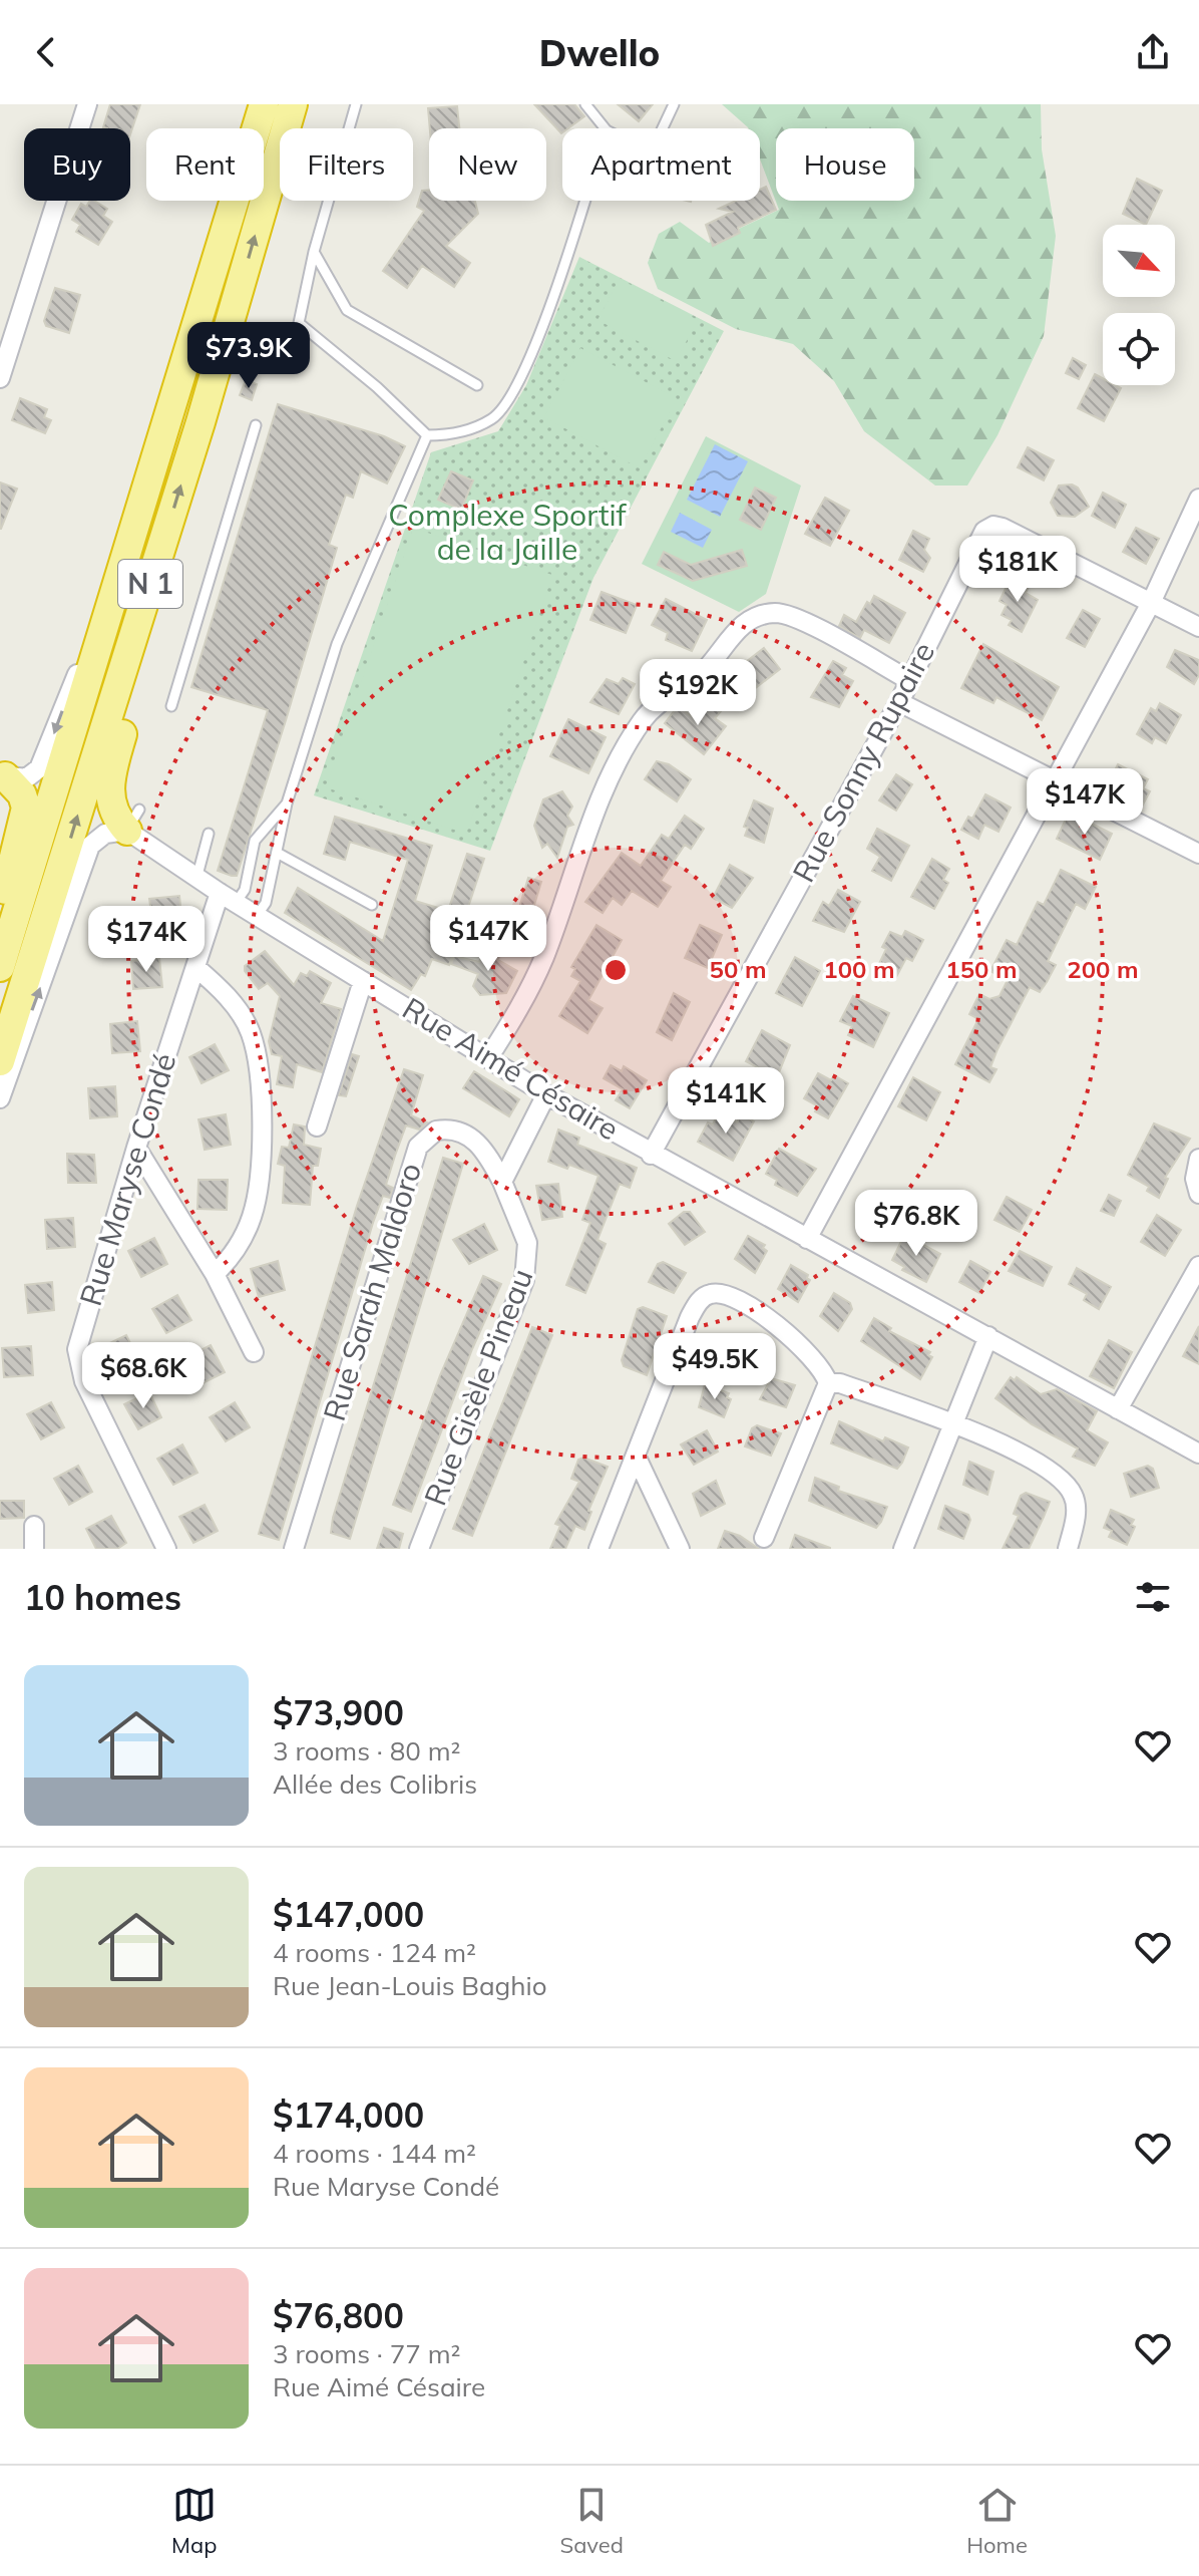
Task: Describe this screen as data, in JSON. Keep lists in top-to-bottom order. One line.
{"streets":{"highway":["N 1"],"street":["Rue Sonny Rupaire","Rue Aimé Césaire","Rue Maryse Condé","Rue Sarah Maldoro","Rue Gisèle Pineau"]},"crossings":[["Rue Sonny Rupaire","Rue Aimé Césaire"],["Rue Aimé Césaire","Rue Maryse Condé"],["Rue Sarah Maldoro","Rue Gisèle Pineau"]],"parks":["Complexe Sportif de la Jaille"],"north":"bottom right","page":{"header":"Dwello","chip":["Buy","Rent","Filters","New","Apartment","House"],"price":["$73.9K","$181K","$192K","$147K","$147K","$174K","$141K","$76.8K","$49.5K","$68.6K"],"heading":"10 homes","list":[{"name":"$73,900","note":"3 rooms · 80 m² · Allée des Colibris"},{"name":"$147,000","note":"4 rooms · 124 m² · Rue Jean-Louis Baghio"},{"name":"$174,000","note":"4 rooms · 144 m² · Rue Maryse Condé"},{"name":"$76,800","note":"3 rooms · 77 m² · Rue Aimé Césaire"}],"tabs":["Map","Saved","Home"]},"rings":["50 m","100 m","150 m","200 m"]}
